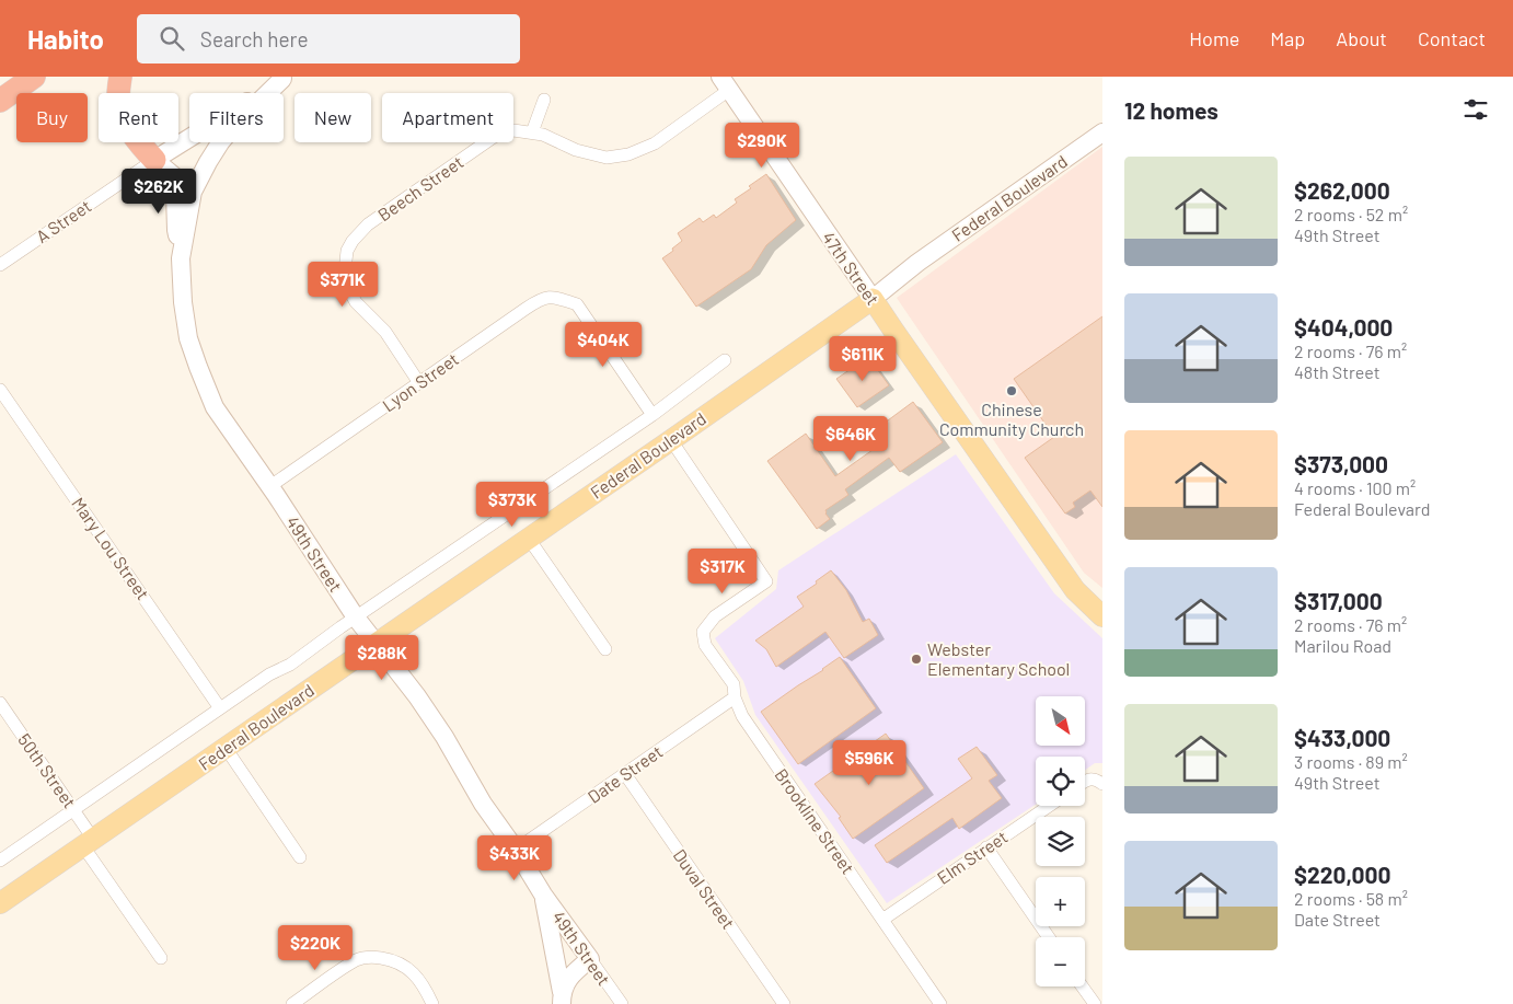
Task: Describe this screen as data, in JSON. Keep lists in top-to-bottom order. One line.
{"streets":{"main road":["Federal Boulevard","47th Street"],"street":["Beech Street","A Street","Lyon Street","Mary Lou Street","49th Street","50th Street","Date Street","Brookline Street","Elm Street","Duval Street"]},"crossings":[["Beech Street","47th Street"],["Beech Street","Lyon Street"],["Federal Boulevard","47th Street"],["Federal Boulevard","49th Street"],["Federal Boulevard","50th Street"],["Federal Boulevard","Brookline Street"],["A Street","49th Street"],["Lyon Street","49th Street"],["49th Street","Date Street"],["Date Street","Brookline Street"],["Date Street","Duval Street"],["Brookline Street","Elm Street"]],"places":["Chinese Community Church","Webster Elementary School"],"north":"bottom right","page":{"header":"Habito","search":"Search here","nav":["Home","Map","About","Contact"],"heading":"12 homes","chip":["Buy","Rent","Filters","New","Apartment"],"price":["$290K","$262K","$371K","$404K","$611K","$646K","$373K","$317K","$288K","$596K","$433K","$220K"],"list":[{"name":"$262,000","note":"2 rooms · 52 m² · 49th Street"},{"name":"$404,000","note":"2 rooms · 76 m² · 48th Street"},{"name":"$373,000","note":"4 rooms · 100 m² · Federal Boulevard"},{"name":"$317,000","note":"2 rooms · 76 m² · Marilou Road"},{"name":"$433,000","note":"3 rooms · 89 m² · 49th Street"},{"name":"$220,000","note":"2 rooms · 58 m² · Date Street"}],"map_buttons":["+","−"]}}
